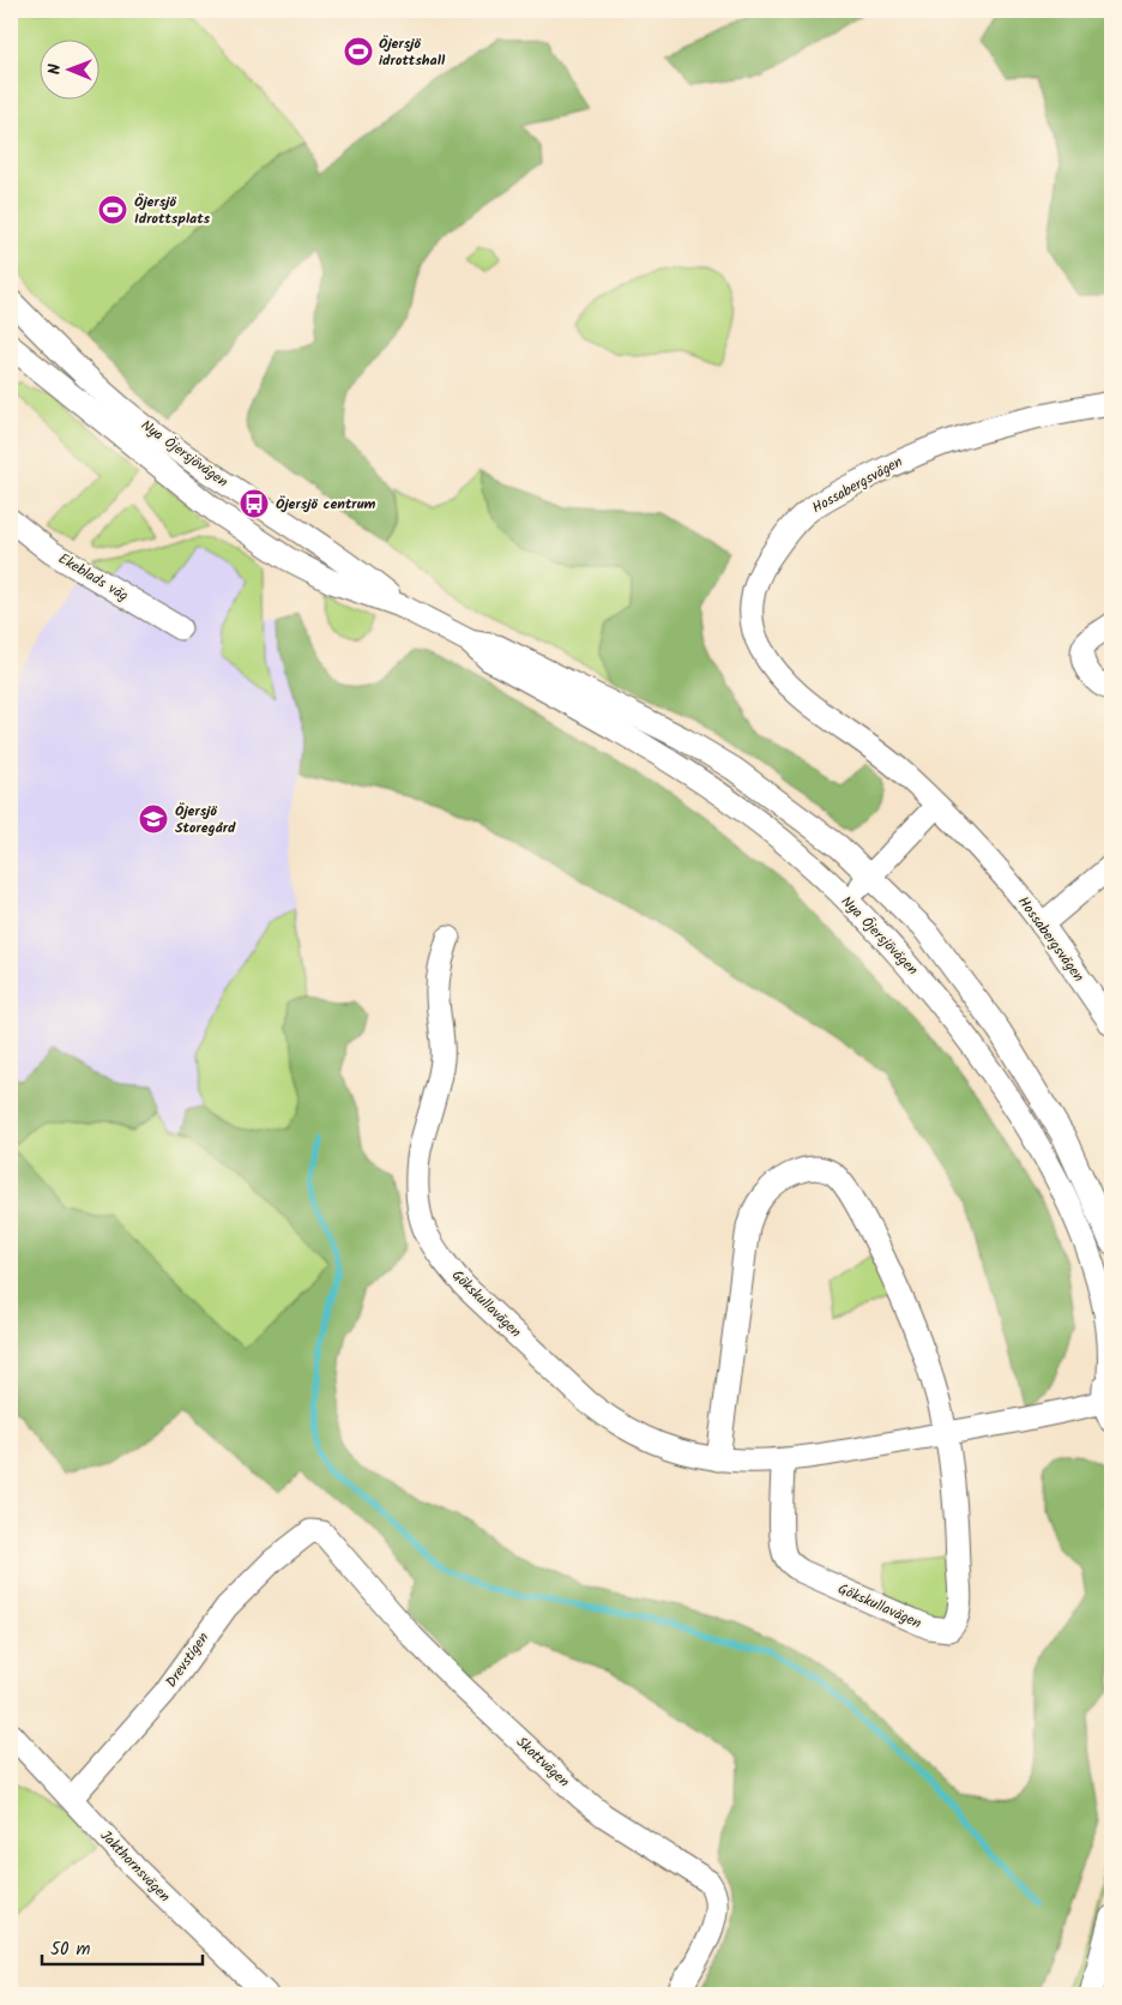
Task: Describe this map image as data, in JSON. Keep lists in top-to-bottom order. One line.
{"streets":{"street":["Nya Öjersjövägen","Hossabergsvägen","Ekeblads väg","Gökskullavägen","Drevstigen","Skottvägen","Jakthornsvägen"]},"crossings":[["Nya Öjersjövägen","Gökskullavägen"],["Drevstigen","Skottvägen"],["Drevstigen","Jakthornsvägen"]],"places":{"sports":["Öjersjö idrottshall","Öjersjö Idrottsplats"],"bus stop":["Öjersjö centrum"],"school or university":["Öjersjö Storegård"]},"scale_bar":"50 m","north":"left"}
